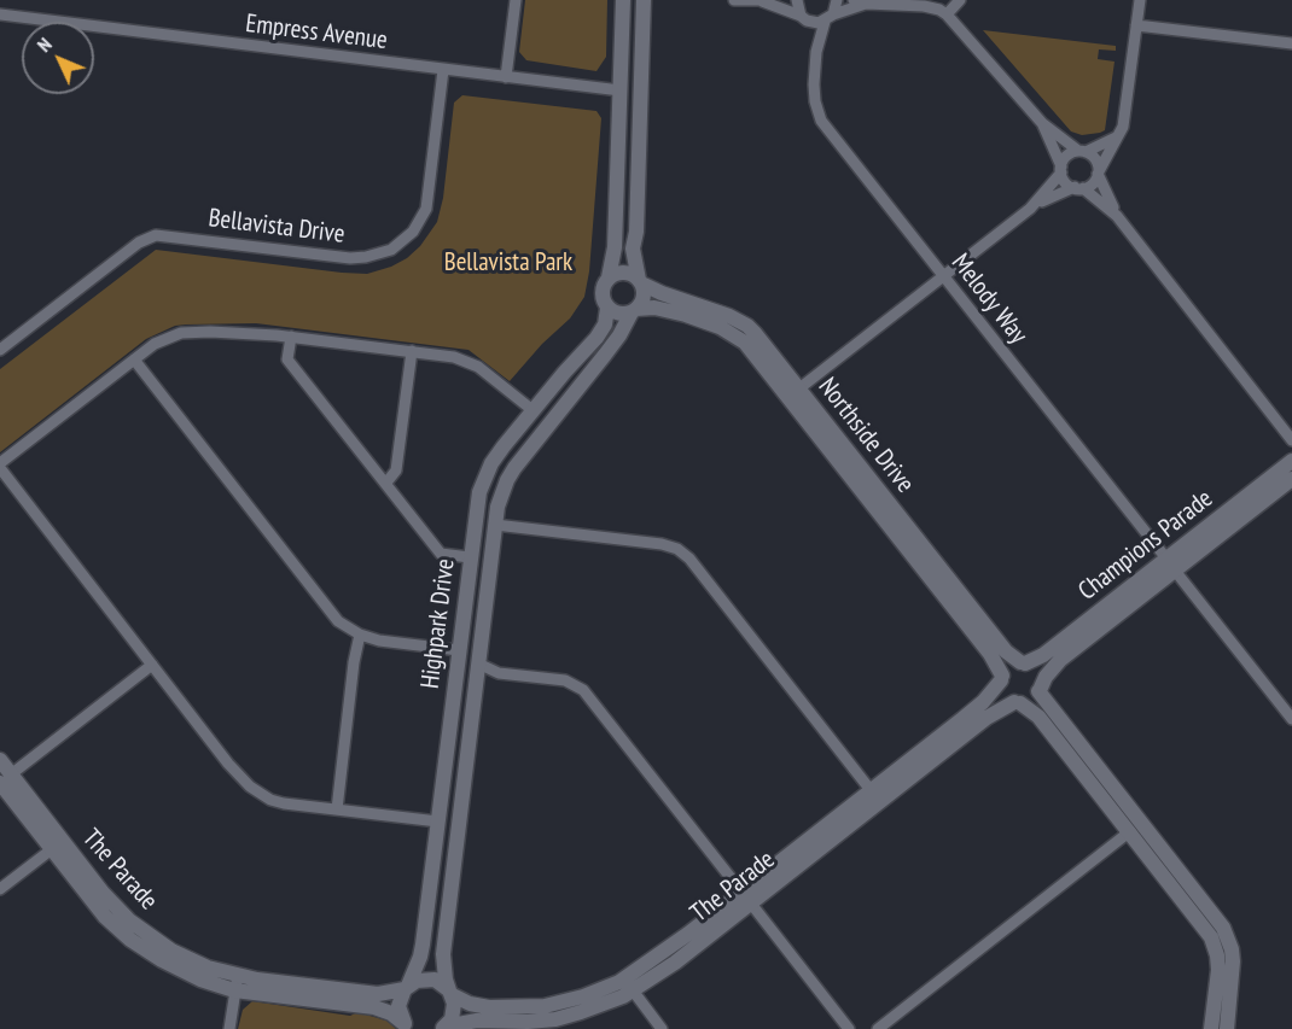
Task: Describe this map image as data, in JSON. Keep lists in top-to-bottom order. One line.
{"streets":{"street":["Empress Avenue","Bellavista Drive","Melody Way","Northside Drive","Champions Parade","Highpark Drive","The Parade"]},"crossings":[["Empress Avenue","Bellavista Drive"],["Melody Way","Champions Parade"],["Northside Drive","Champions Parade"],["Northside Drive","Highpark Drive"],["Northside Drive","The Parade"],["Champions Parade","The Parade"],["Highpark Drive","The Parade"]],"parks":["Bellavista Park"],"north":"top left"}
